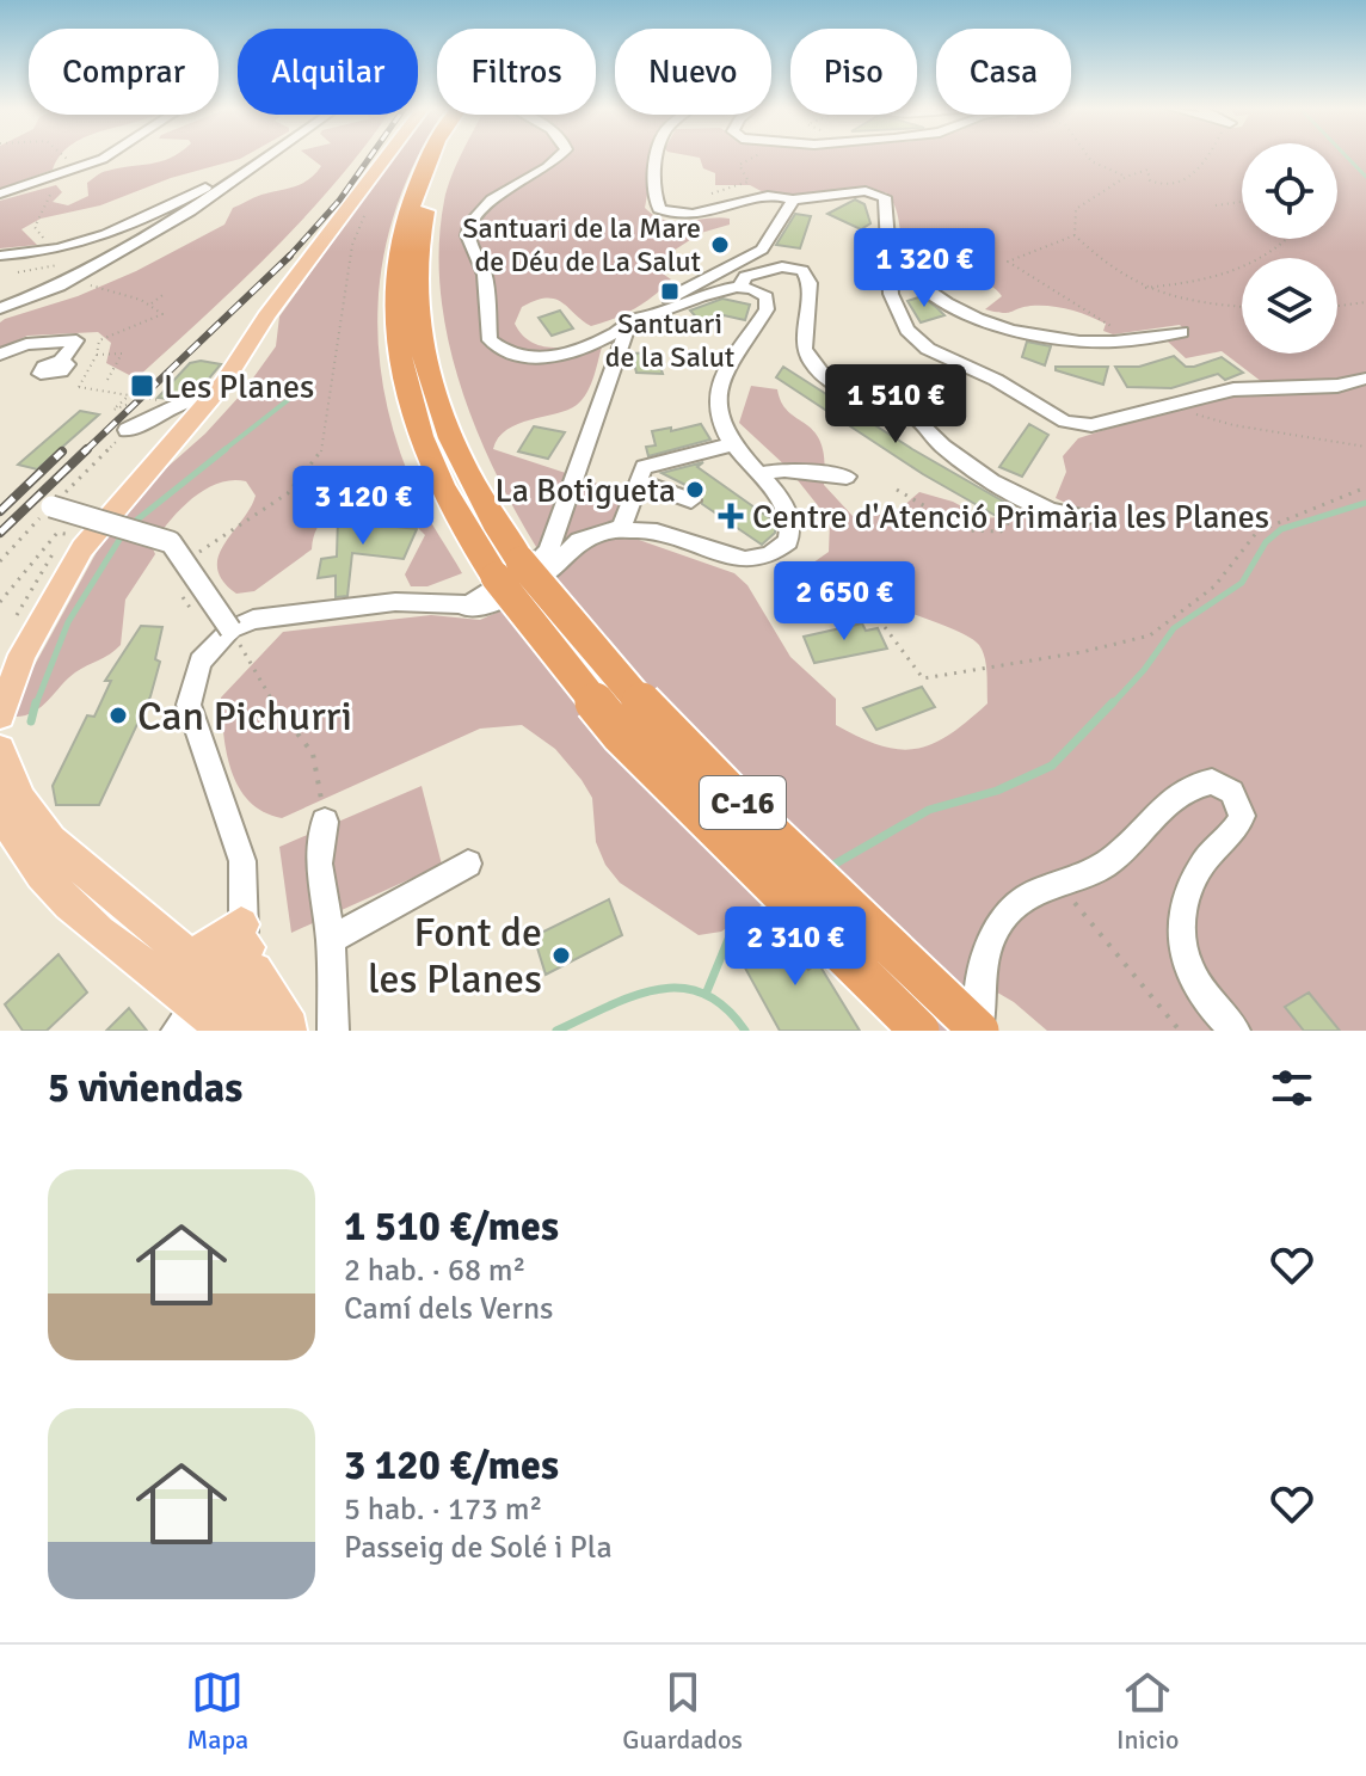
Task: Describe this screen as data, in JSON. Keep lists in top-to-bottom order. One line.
{"streets":{"highway":["C-16"]},"places":{"other":["Santuari de la Mare de Déu de La Salut","La Botigueta","Can Pichurri","Font de les Planes"],"transit":["Santuari de la Salut","Les Planes"],"health":["Centre d'Atenció Primària les Planes"]},"page":{"chip":["Comprar","Alquilar","Filtros","Nuevo","Piso","Casa"],"price":["1 320 €","1 510 €","3 120 €","2 650 €","2 310 €"],"heading":"5 viviendas","list":[{"name":"1 510 €/mes","note":"2 hab. · 68 m² · Camí dels Verns"},{"name":"3 120 €/mes","note":"5 hab. · 173 m² · Passeig de Solé i Pla"}],"tabs":["Mapa","Guardados","Inicio"]}}
